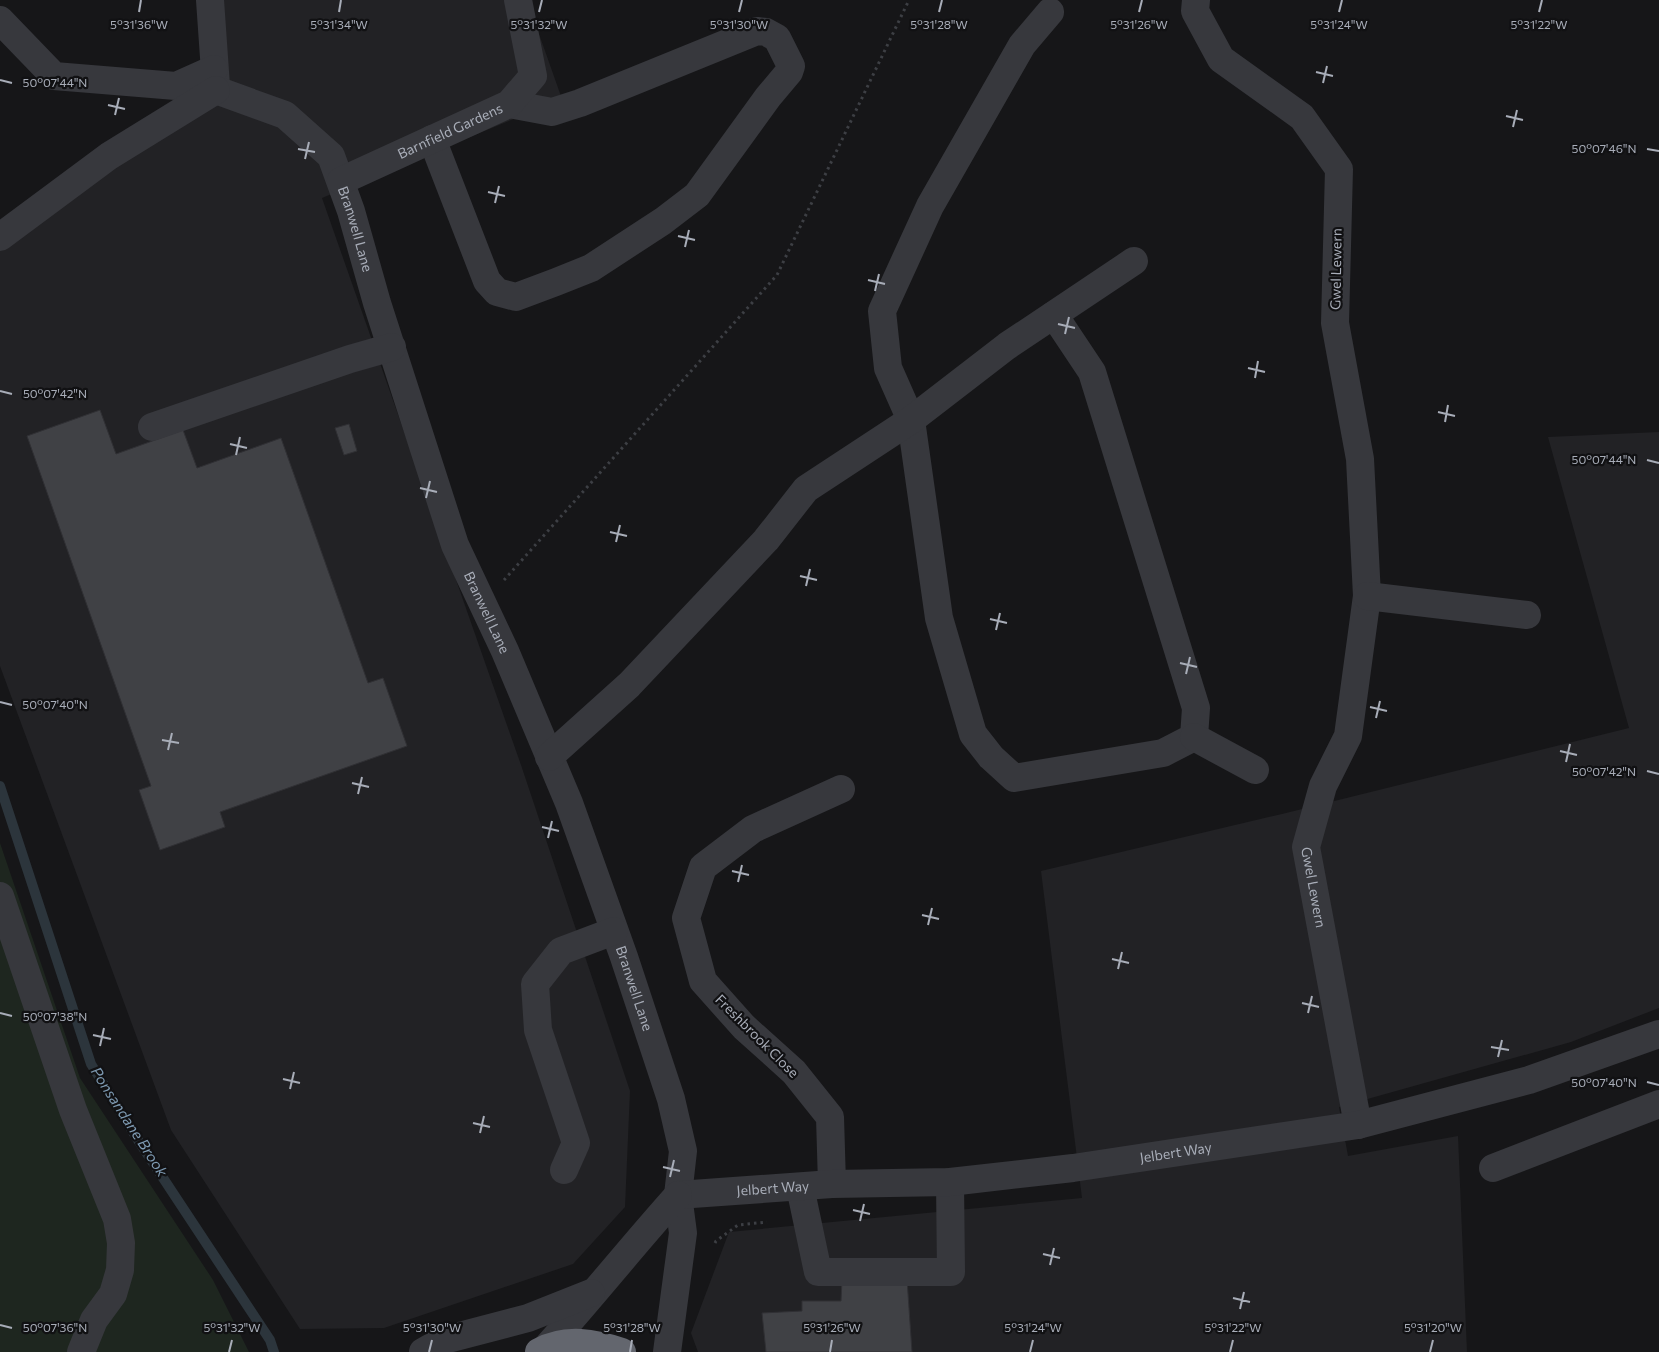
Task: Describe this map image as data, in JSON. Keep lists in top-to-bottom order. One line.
{"streets":{"street":["Barnfield Gardens","Branwell Lane","Gwel Lewern","Freshbrook Close","Jelbert Way"]},"crossings":[["Barnfield Gardens","Branwell Lane"],["Branwell Lane","Jelbert Way"],["Gwel Lewern","Jelbert Way"],["Freshbrook Close","Jelbert Way"]],"water":["Ponsandane Brook"],"coordinates":["5°31'36\"W","5°31'34\"W","5°31'32\"W","5°31'30\"W","5°31'28\"W","5°31'26\"W","5°31'24\"W","5°31'22\"W","50°07'44\"N","50°07'46\"N","50°07'42\"N","50°07'40\"N","50°07'38\"N","5°31'20\"W","50°07'36\"N"]}
